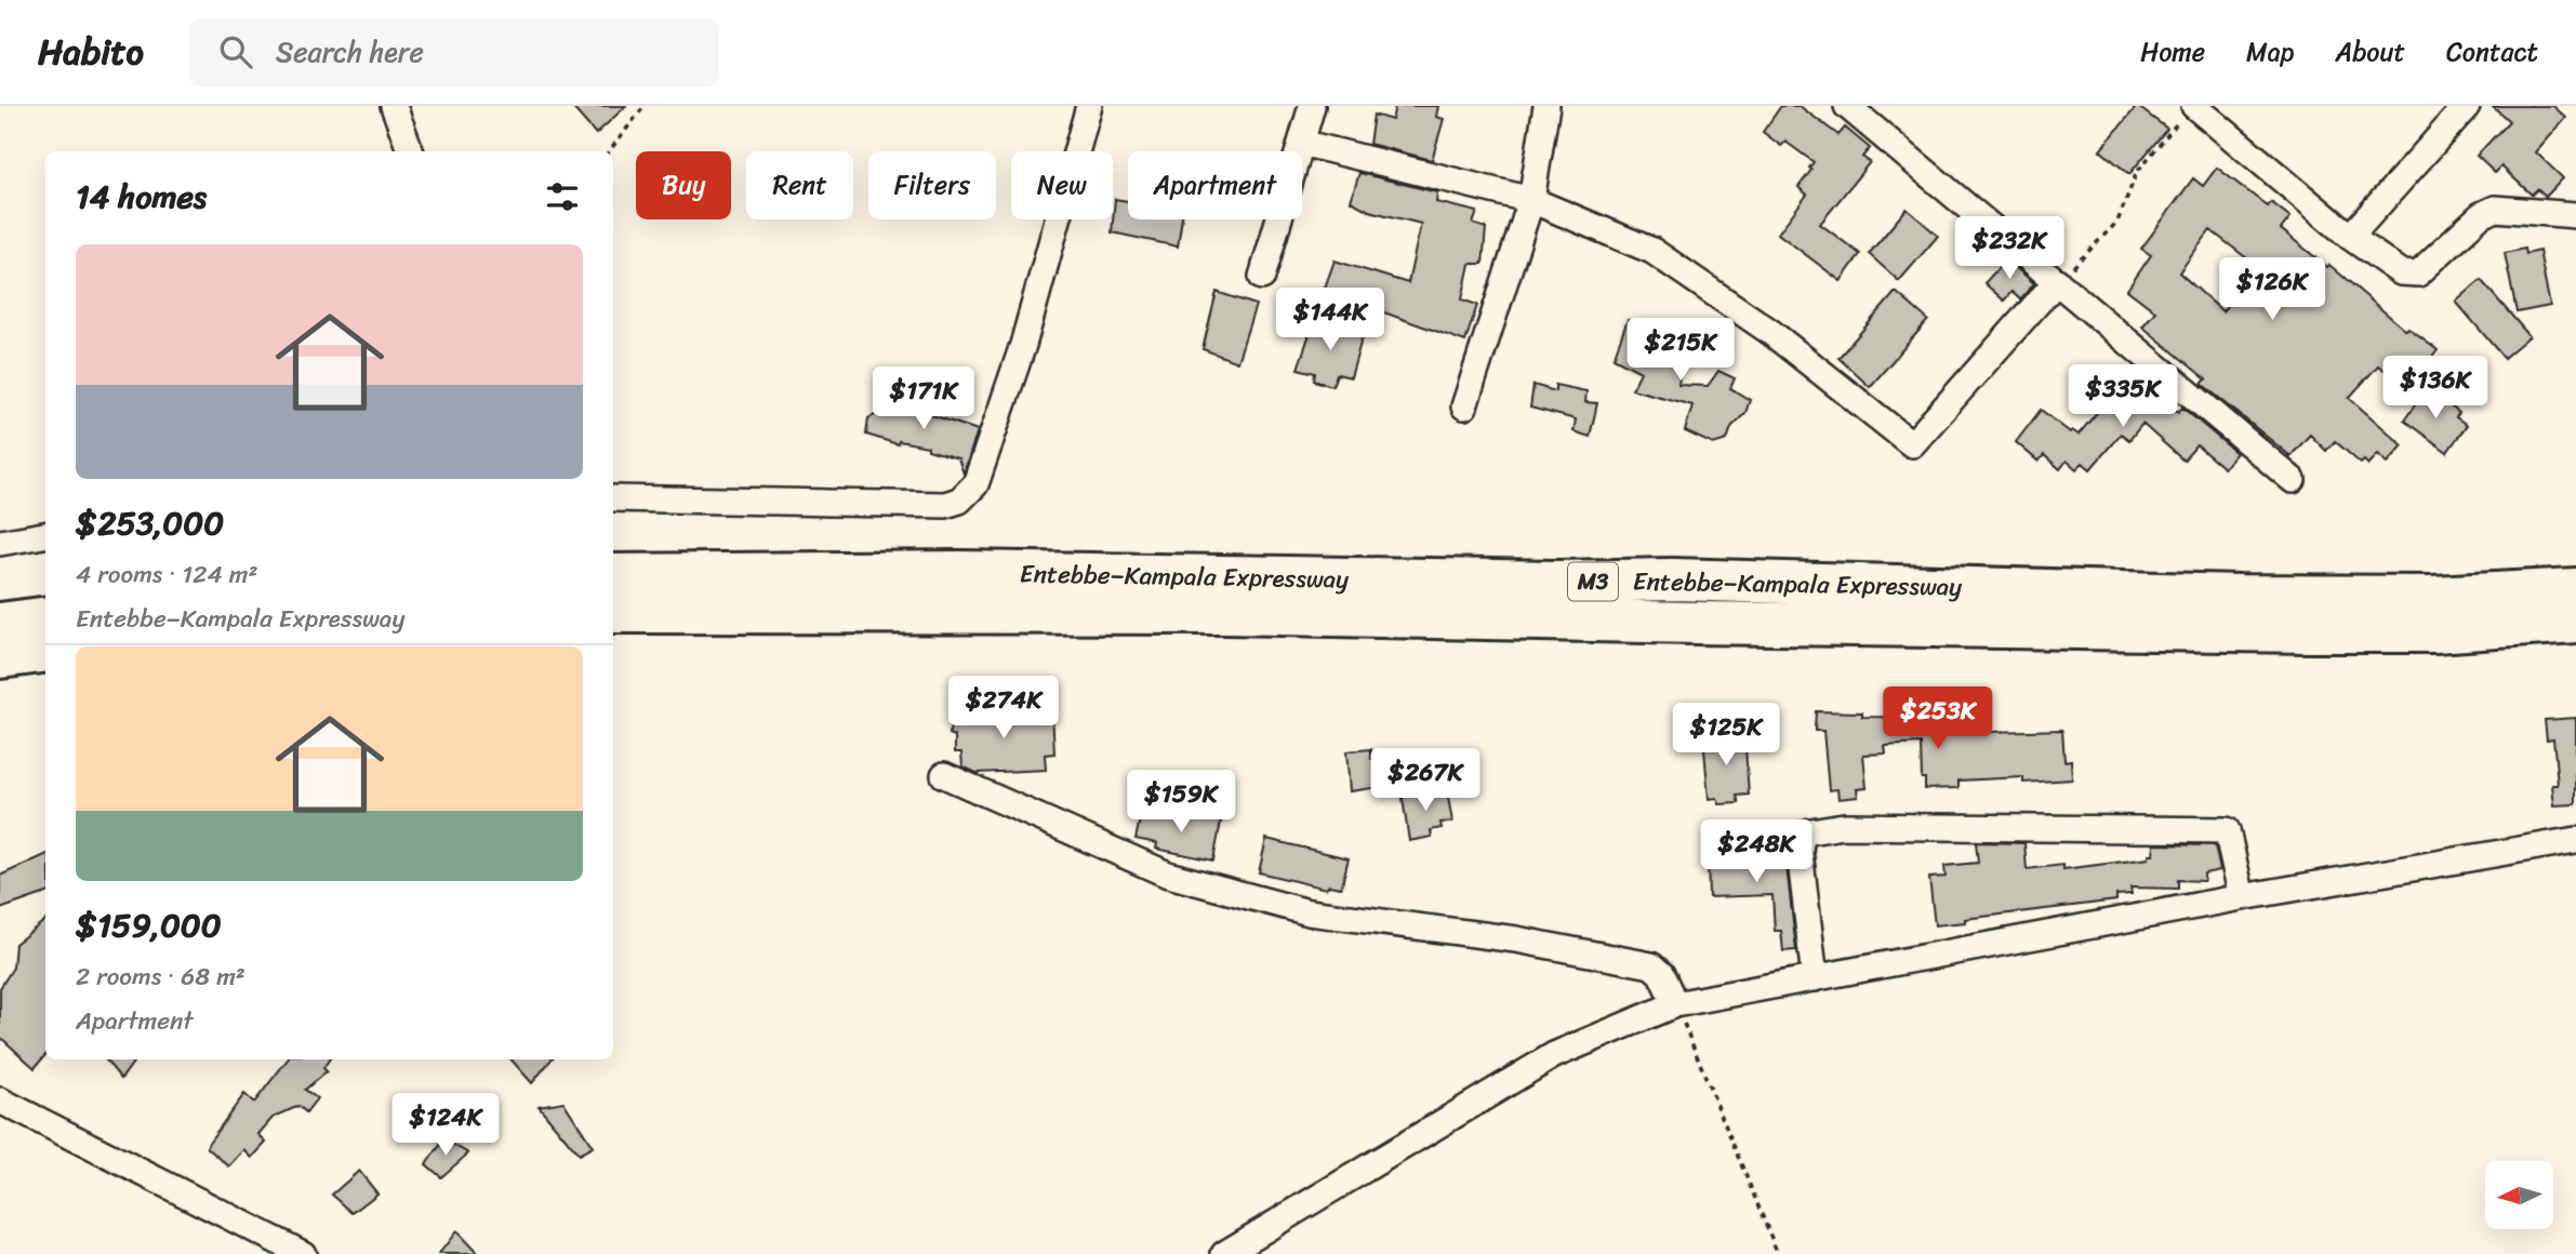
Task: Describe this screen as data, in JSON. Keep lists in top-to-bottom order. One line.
{"streets":{"highway":["Entebbe–Kampala Expressway","M3"]},"north":"left","page":{"header":"Habito","search":"Search here","nav":["Home","Map","About","Contact"],"chip":["Buy","Rent","Filters","New","Apartment"],"heading":"14 homes","price":["$232K","$126K","$144K","$215K","$136K","$335K","$171K","$274K","$253K","$125K","$267K","$159K","$248K","$124K"],"list":[{"name":"$253,000","note":"4 rooms · 124 m² · Entebbe–Kampala Expressway"},{"name":"$159,000","note":"2 rooms · 68 m² · Apartment"}]}}
